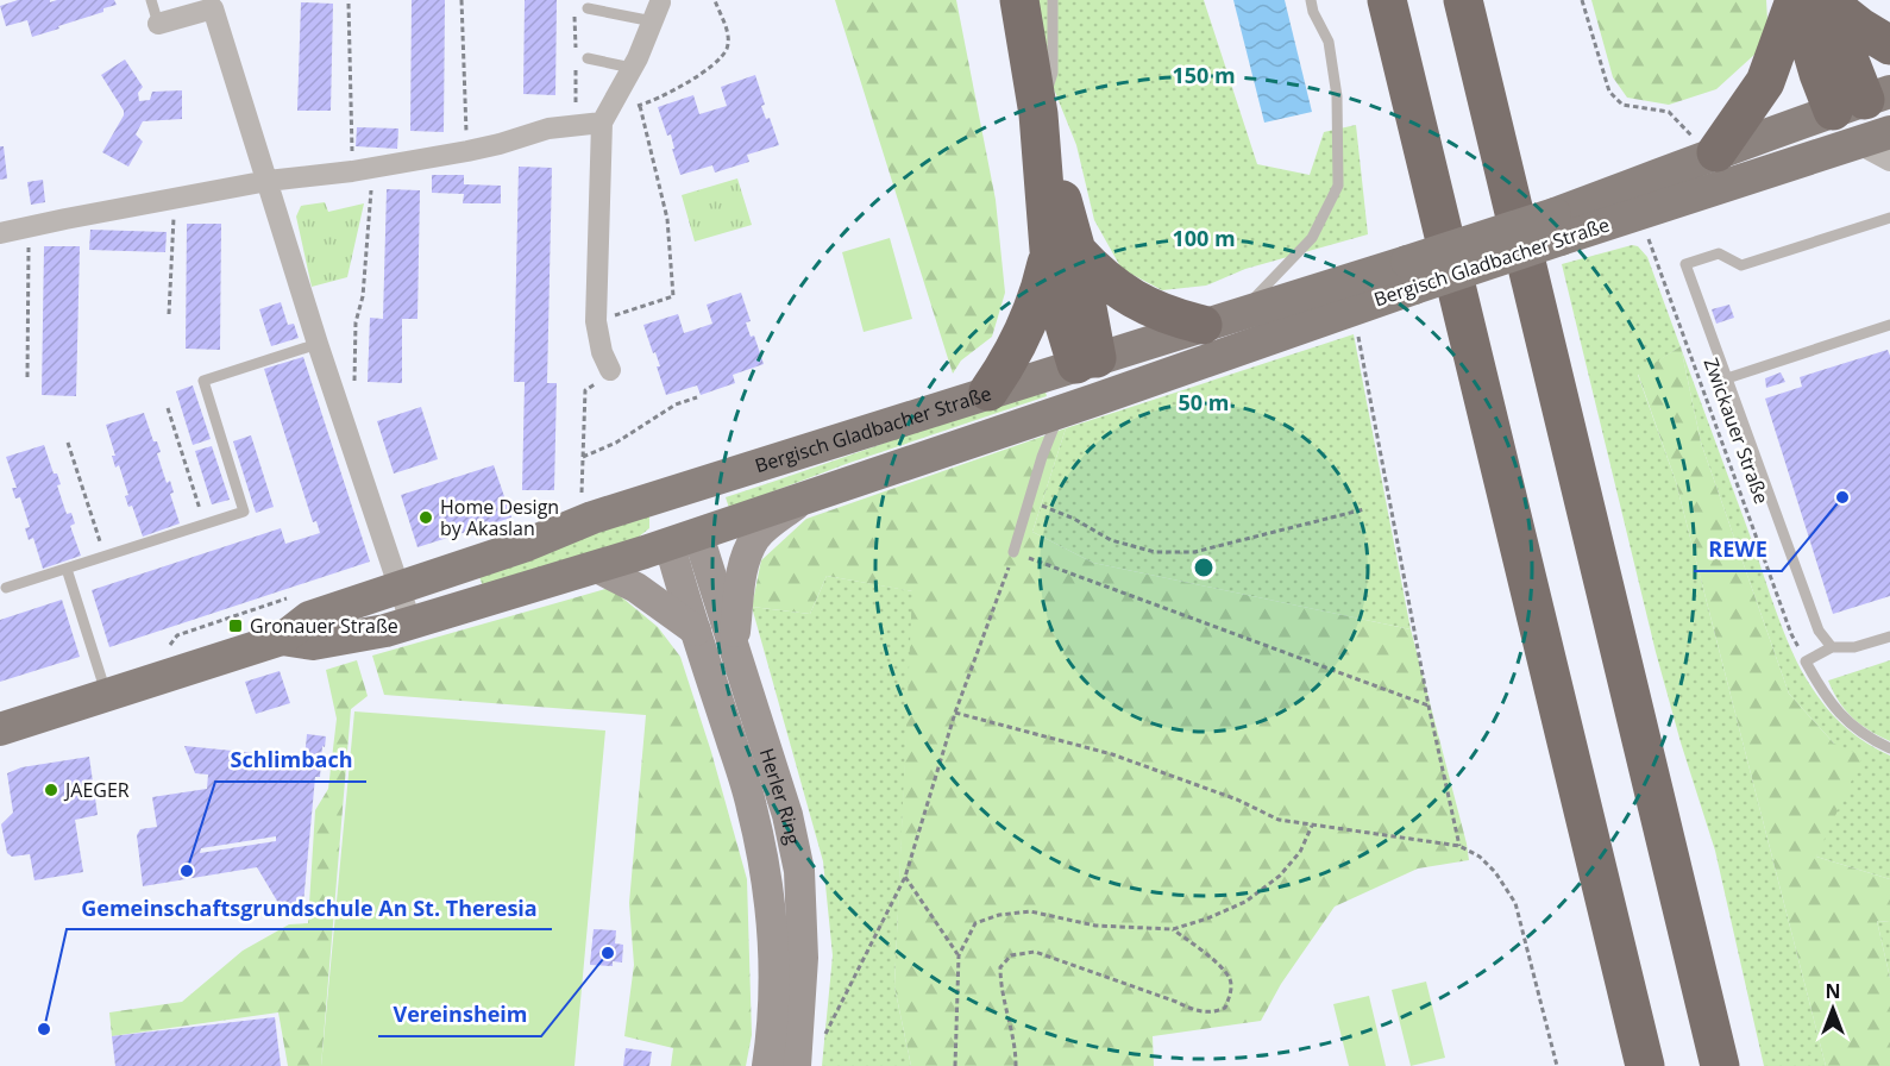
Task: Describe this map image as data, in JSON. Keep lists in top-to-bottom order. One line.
{"streets":{"main road":["Bergisch Gladbacher Straße","Herler Ring"],"path":["Zwickauer Straße"]},"crossings":[["Bergisch Gladbacher Straße","Zwickauer Straße"],["Bergisch Gladbacher Straße","Herler Ring"]],"places":{"other":["REWE","Home Design by Akaslan","JAEGER","Schlimbach","Vereinsheim","Gemeinschaftsgrundschule An St. Theresia"],"transit":["Gronauer Straße"]},"north":"top","rings":["150 m","100 m","50 m"]}
